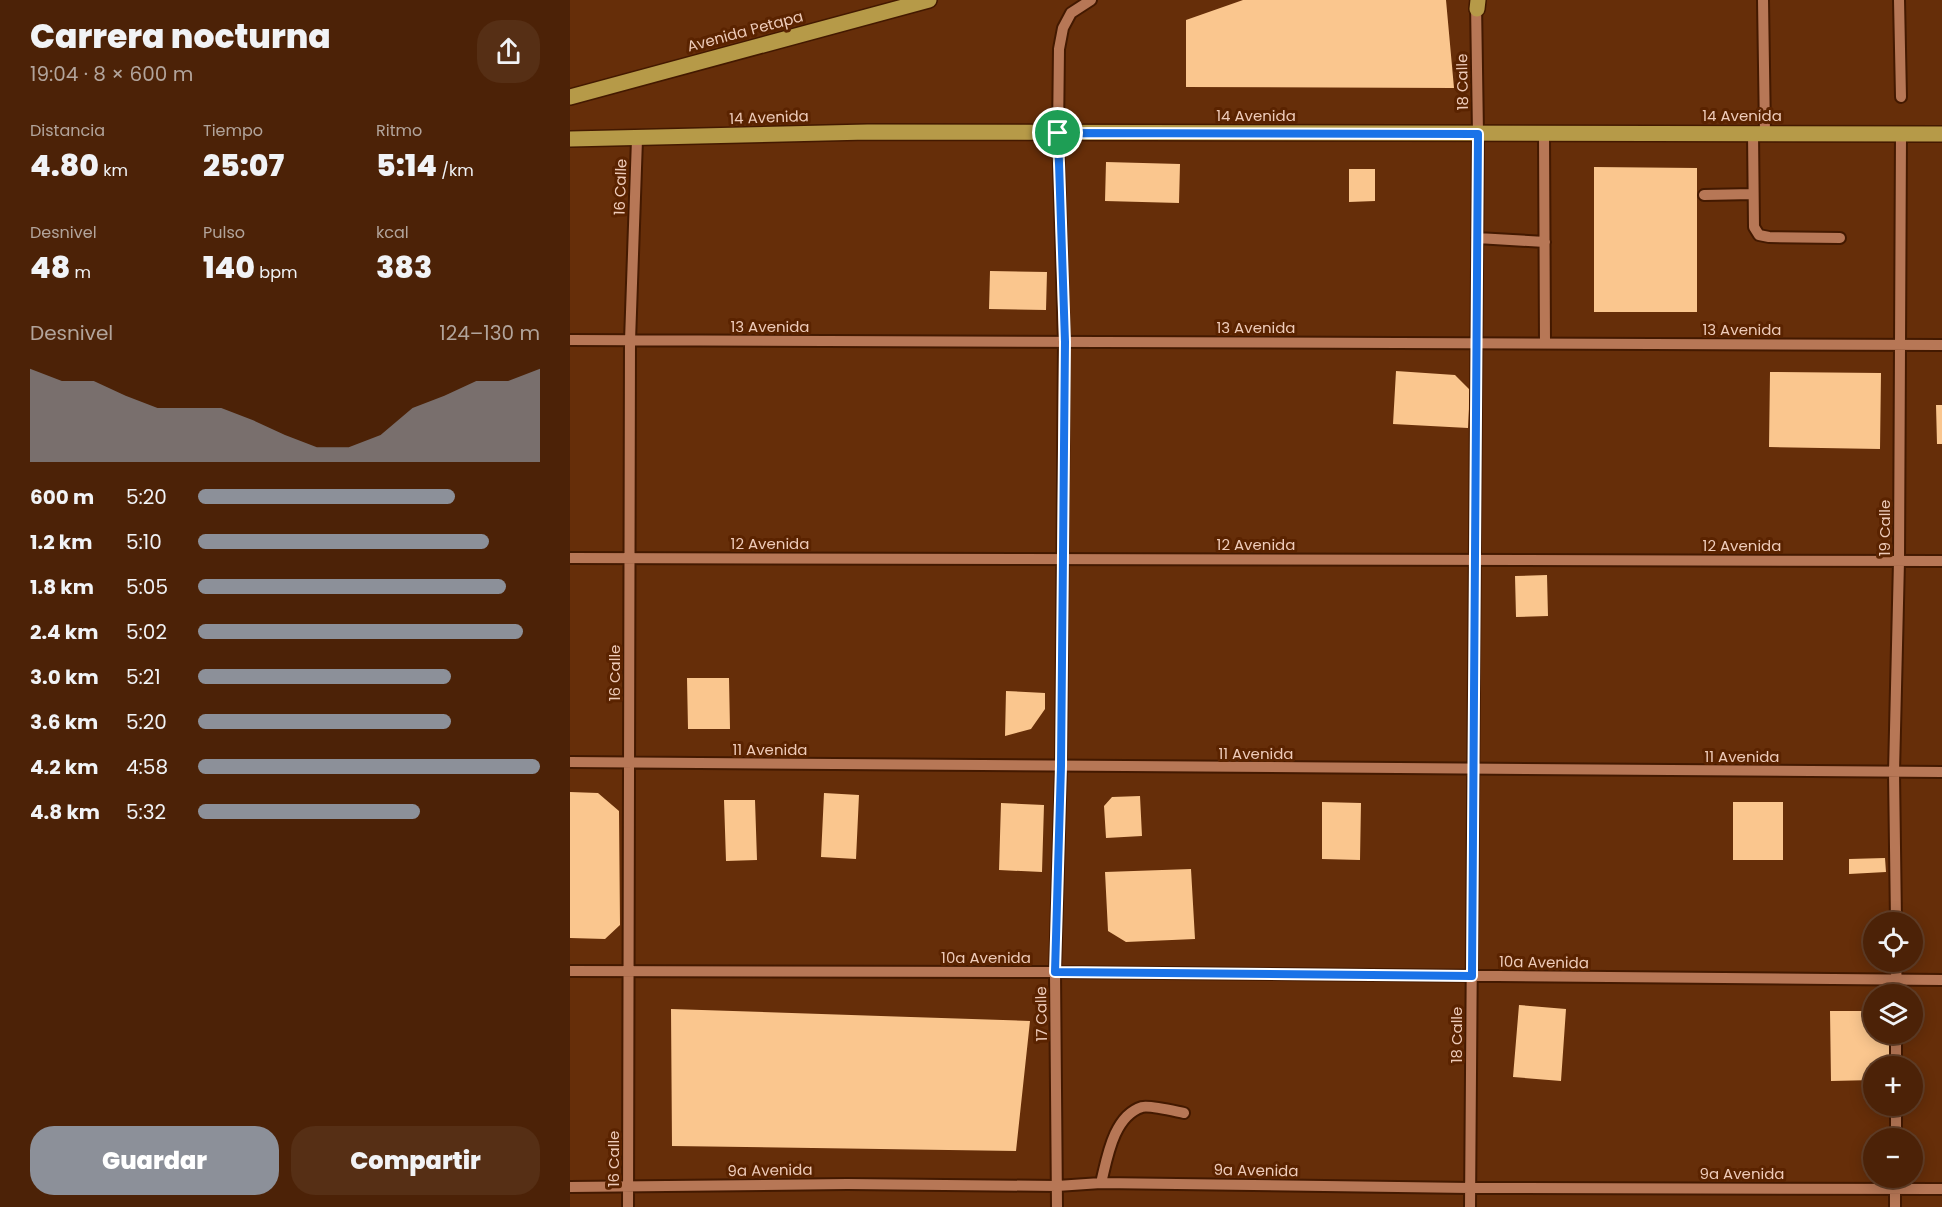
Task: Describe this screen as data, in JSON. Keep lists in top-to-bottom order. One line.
{"streets":{"main road":["Avenida Petapa","14 Avenida"],"street":["18 Calle","16 Calle","13 Avenida","19 Calle","12 Avenida","11 Avenida","10a Avenida","17 Calle","9a Avenida"]},"crossings":[["18 Calle","14 Avenida"],["18 Calle","13 Avenida"],["18 Calle","12 Avenida"],["18 Calle","11 Avenida"],["18 Calle","10a Avenida"],["18 Calle","9a Avenida"],["14 Avenida","16 Calle"],["14 Avenida","19 Calle"],["14 Avenida","17 Calle"],["16 Calle","13 Avenida"],["16 Calle","12 Avenida"],["16 Calle","11 Avenida"],["16 Calle","10a Avenida"],["16 Calle","9a Avenida"],["13 Avenida","19 Calle"],["13 Avenida","17 Calle"],["19 Calle","12 Avenida"],["19 Calle","11 Avenida"],["12 Avenida","17 Calle"],["11 Avenida","17 Calle"],["10a Avenida","17 Calle"],["17 Calle","9a Avenida"]],"page":{"heading":["Carrera nocturna","19:04 · 8 × 600 m"],"stats":[["Distancia","4.80 km"],["Tiempo","25:07"],["Ritmo","5:14 /km"],["Desnivel","48 m"],["Pulso","140 bpm"],["kcal","383"]],"chart":["Desnivel","124–130 m"],"list":[{"name":"600 m","note":"5:20"},{"name":"1.2 km","note":"5:10"},{"name":"1.8 km","note":"5:05"},{"name":"2.4 km","note":"5:02"},{"name":"3.0 km","note":"5:21"},{"name":"3.6 km","note":"5:20"},{"name":"4.2 km","note":"4:58"},{"name":"4.8 km","note":"5:32"}],"map_buttons":["+","−"],"buttons":["Guardar","Compartir"]}}
